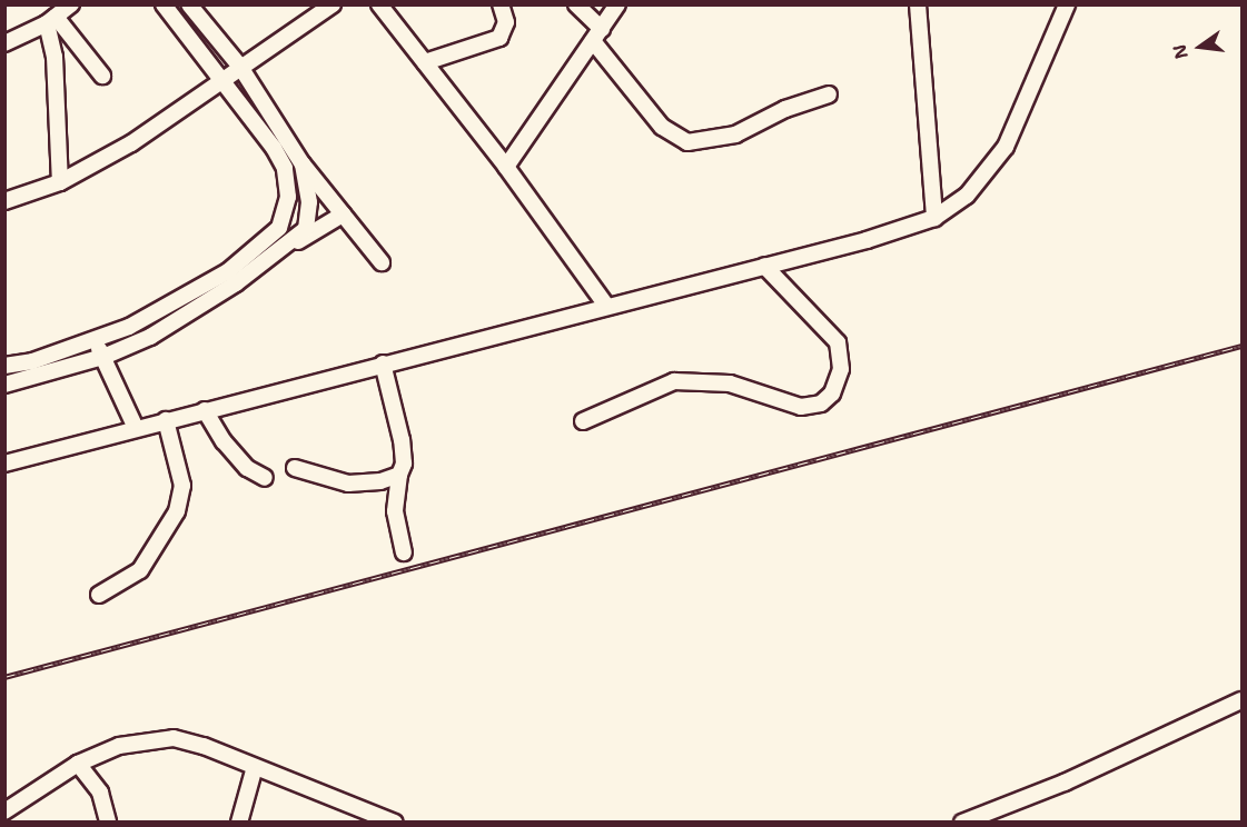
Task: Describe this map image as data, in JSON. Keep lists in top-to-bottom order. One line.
{"north":"left"}
